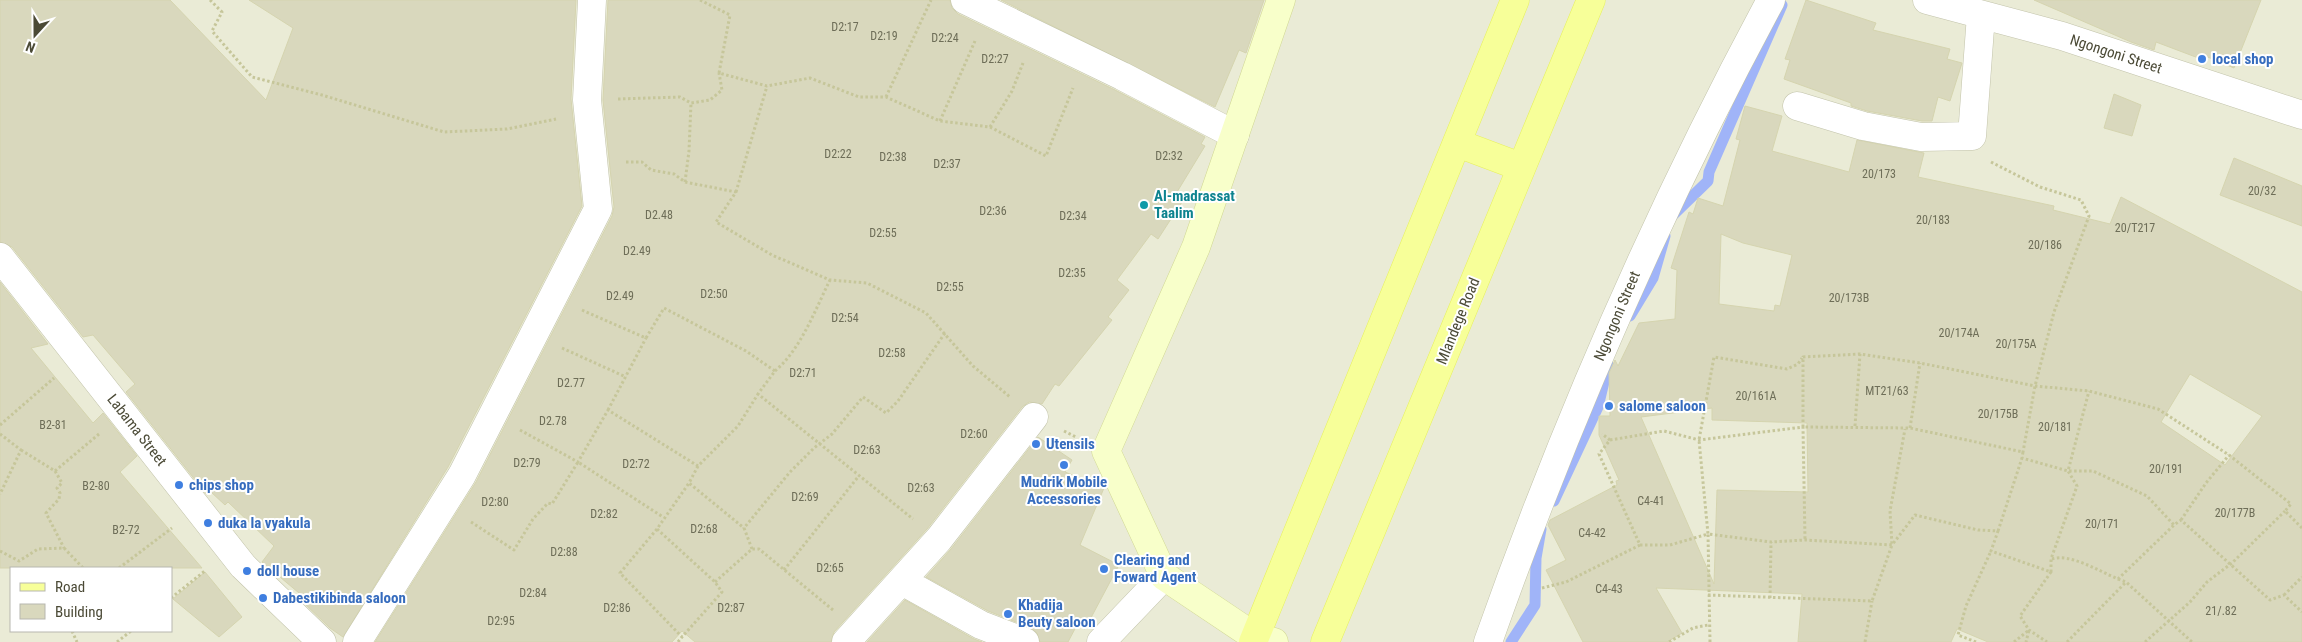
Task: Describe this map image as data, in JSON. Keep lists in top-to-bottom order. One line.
{"streets":{"main road":["Mlandege Road"],"street":["Ngongoni Street","Labama Street"]},"places":["local shop","Al-madrassat Taalim","salome saloon","Utensils","Mudrik Mobile Accessories","chips shop","duka la vyakula","Clearing and Foward Agent","doll house","Dabestikibinda saloon","Khadija Beuty saloon"],"house_numbers":["D2:17","D2:19","D2:24","D2:27","D2:22","D2:32","D2:38","D2:37","20/173","20/32","D2:36","D2.48","D2:34","20/183","20/T217","D2:55","20/186","D2.49","D2:35","D2:55","D2:50","D2.49","20/173B","D2:54","20/174A","20/175A","D2:58","D2:71","D2.77","MT21/63","20/161A","20/175B","D2.78","B2-81","20/181","D2:60","D2:63","D2:79","D2:72","20/191","B2-80","D2:63","D2:69","C4-41","D2:80","20/177B","D2:82","20/171","D2:68","B2-72","C4-42","D2:88","D2:65","C4-43","D2:84","D2:86","D2:87","21/.82","D2:95"],"legend":["Road","Building"],"north":"bottom"}
